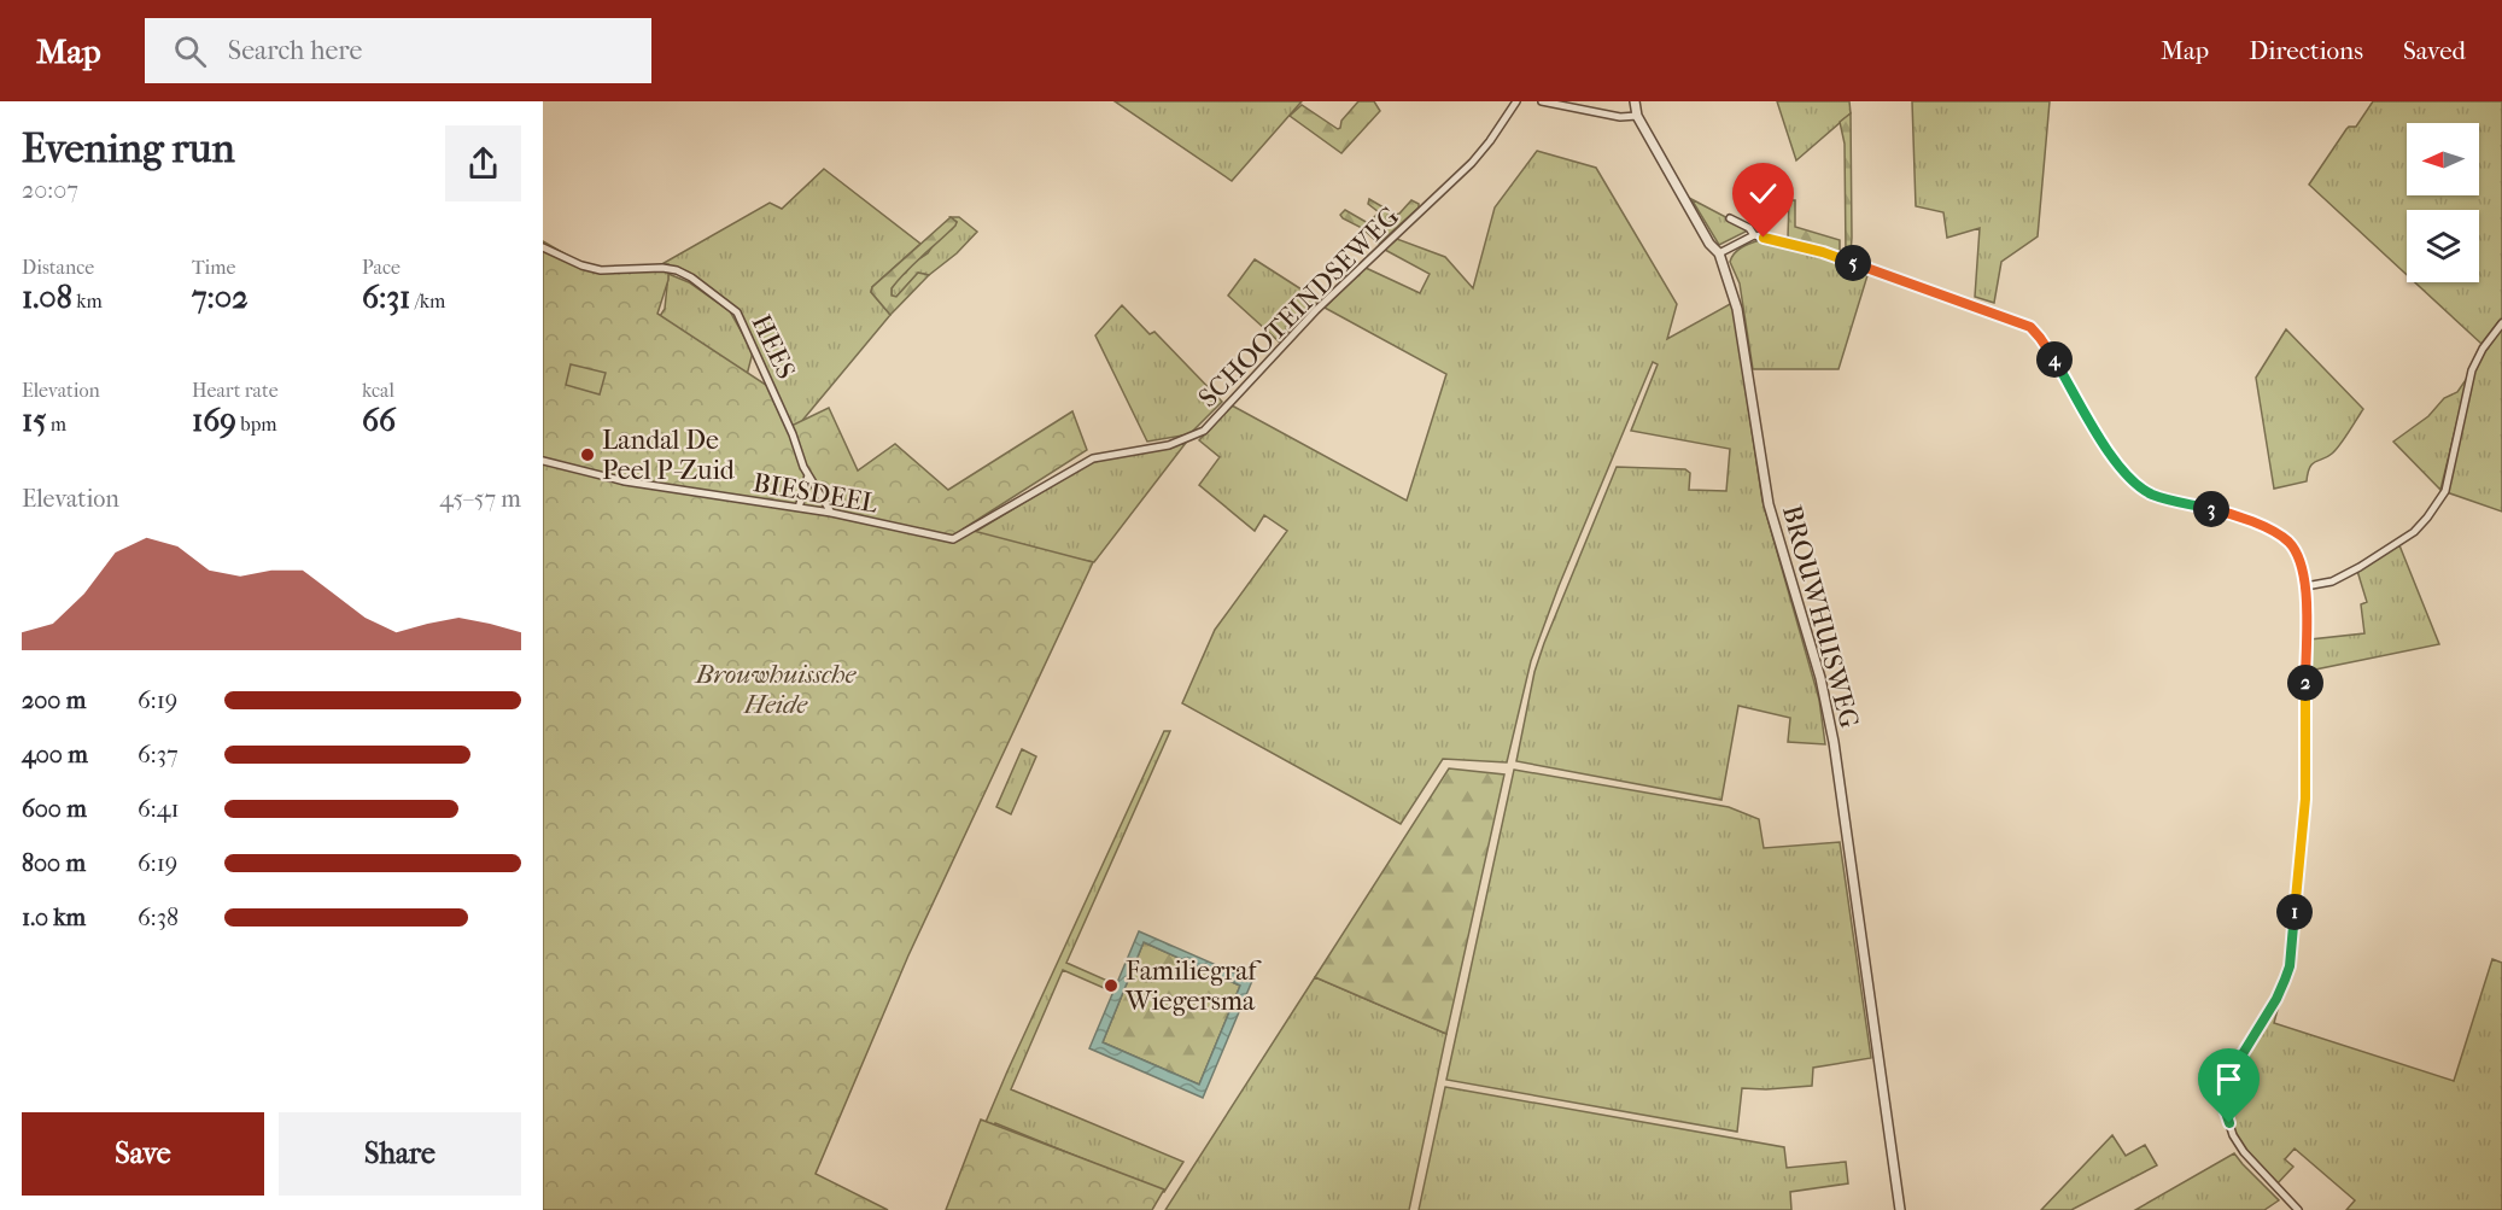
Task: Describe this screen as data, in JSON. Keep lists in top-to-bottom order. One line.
{"streets":{"street":["SCHOOTEINDSEWEG","HEES","BIESDEEL","BROUWHUISWEG"]},"crossings":[["SCHOOTEINDSEWEG","BIESDEEL"],["HEES","BIESDEEL"]],"parks":["Brouwhuissche Heide"],"places":["Landal De Peel P-Zuid","Familiegraf Wiegersma"],"north":"left","page":{"header":"Map","search":"Search here","nav":["Map","Directions","Saved"],"heading":["Evening run","20:07"],"stats":[["Distance","1.08 km"],["Time","7:02"],["Pace","6:31 /km"],["Elevation","15 m"],["Heart rate","169 bpm"],["kcal","66"]],"pins":["5","4","3","2","1"],"chart":["Elevation","45–57 m"],"list":[{"name":"200 m","note":"6:19"},{"name":"400 m","note":"6:37"},{"name":"600 m","note":"6:41"},{"name":"800 m","note":"6:19"},{"name":"1.0 km","note":"6:38"}],"buttons":["Save","Share"]}}
